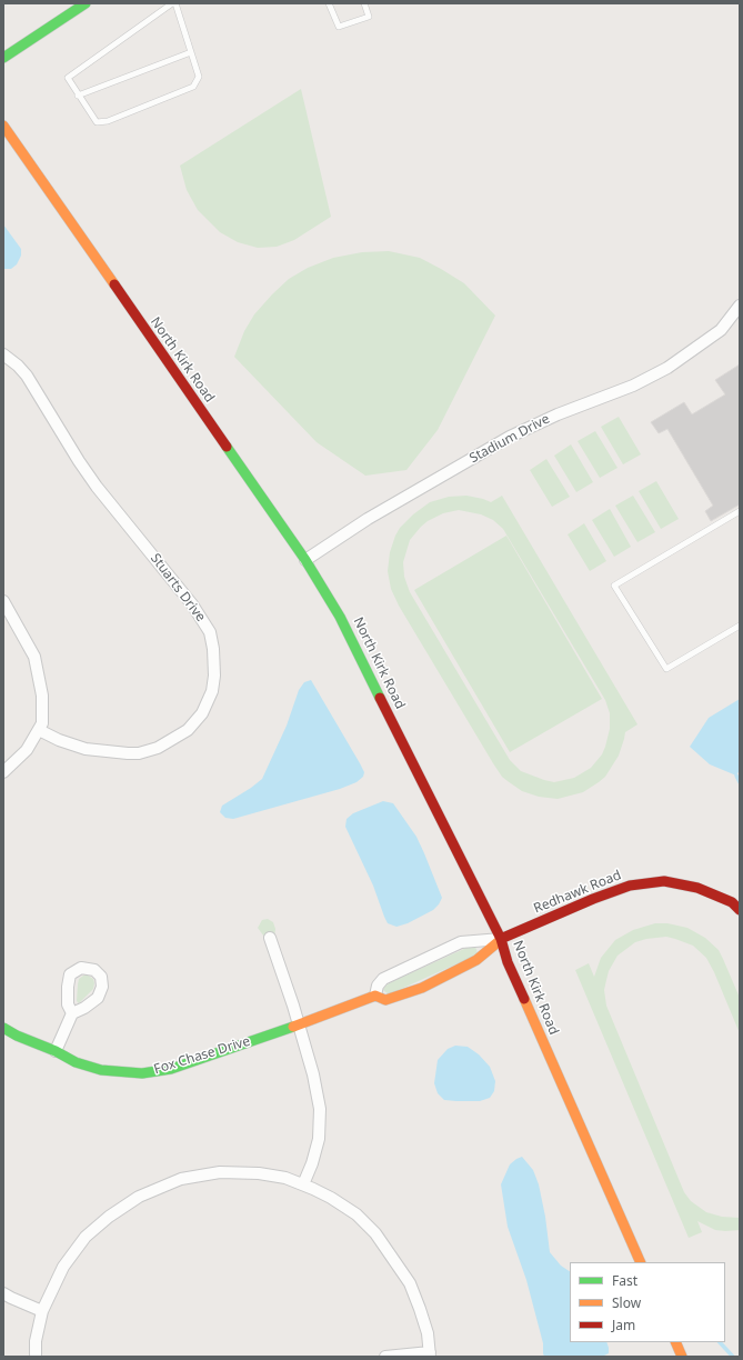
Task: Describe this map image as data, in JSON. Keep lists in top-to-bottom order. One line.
{"streets":{"main road":["North Kirk Road","Redhawk Road","Fox Chase Drive"],"street":["Stadium Drive","Stuarts Drive"]},"crossings":[["North Kirk Road","Stadium Drive"],["North Kirk Road","Redhawk Road"],["North Kirk Road","Fox Chase Drive"],["Redhawk Road","Fox Chase Drive"]],"legend":["Fast","Slow","Jam"]}
